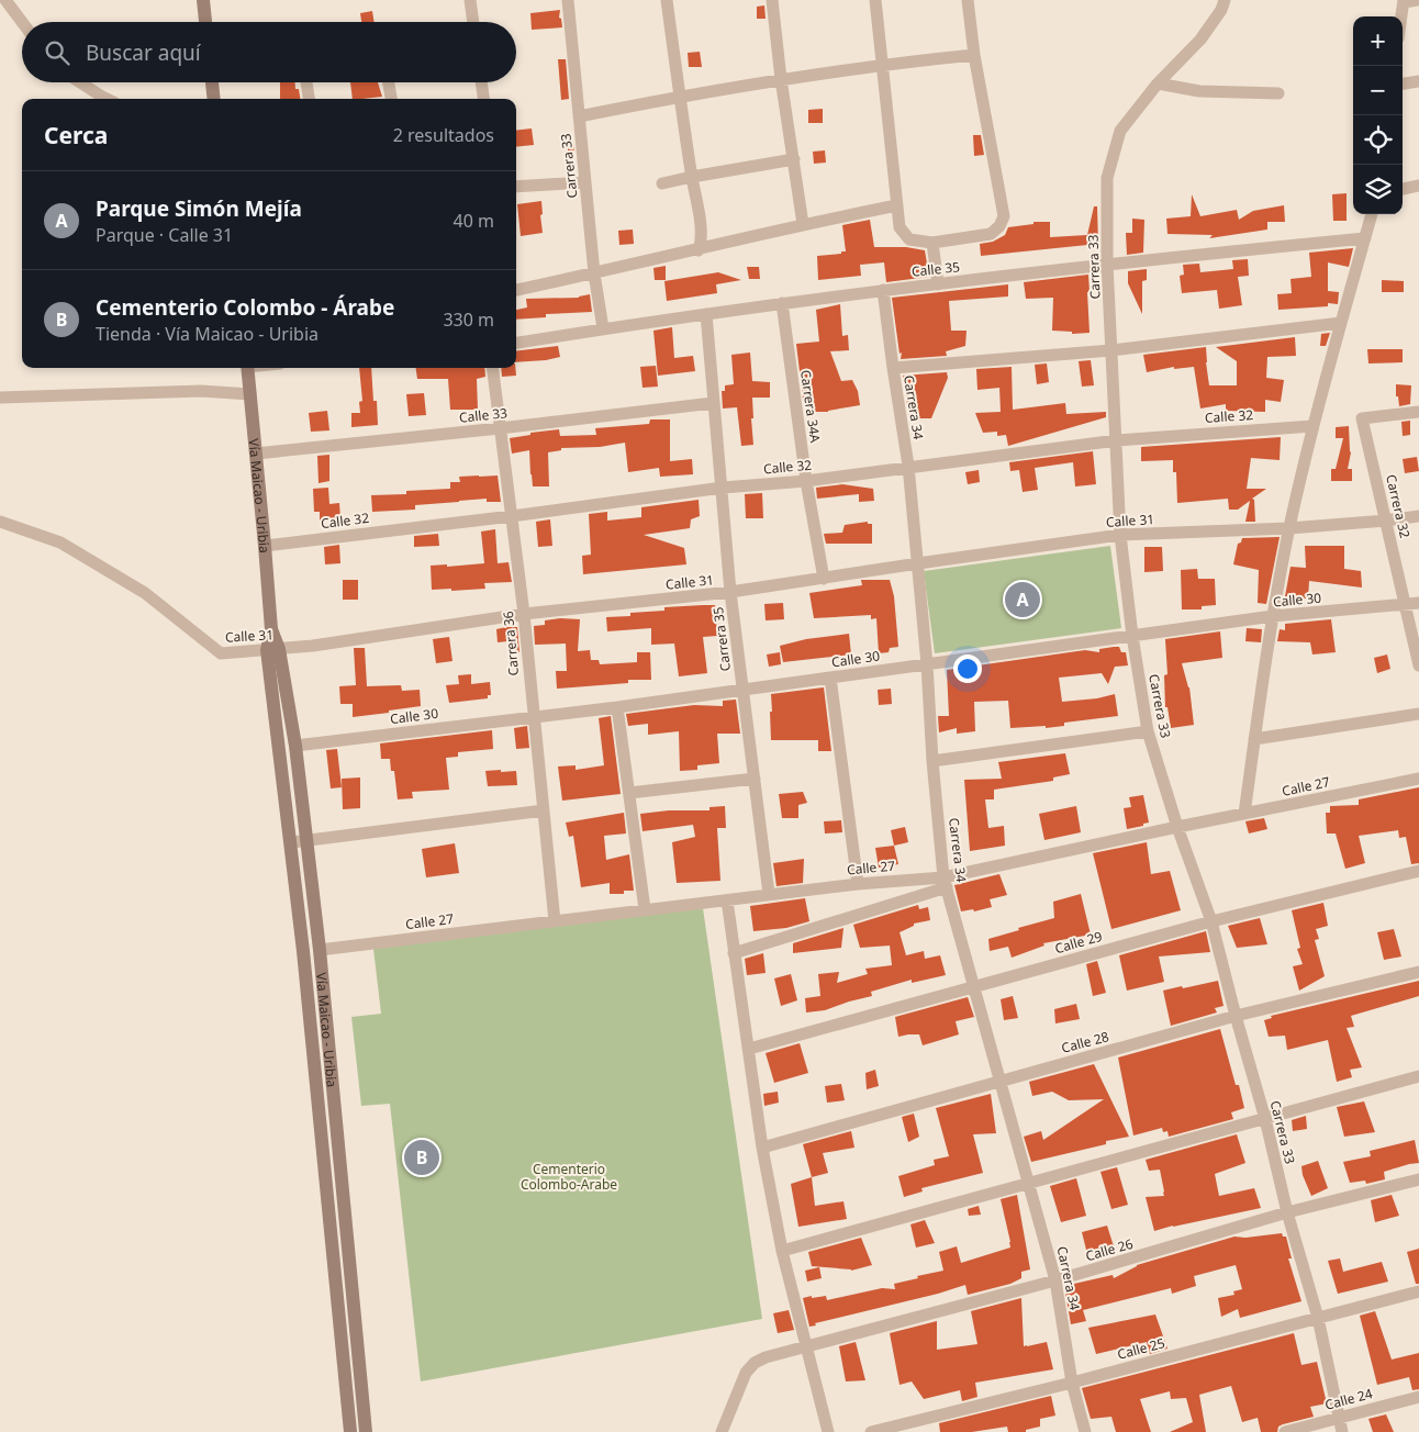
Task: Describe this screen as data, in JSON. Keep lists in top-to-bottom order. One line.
{"streets":{"street":["Carrera 33","Calle 35","Carrera 34A","Carrera 34","Calle 33","Calle 32","Vía Maicao - Uribia","Carrera 32","Calle 31","Calle 30","Carrera 35","Carrera 36","Calle 27","Calle 29","Calle 28","Calle 26","Calle 25","Calle 24"]},"crossings":[["Carrera 33","Calle 35"],["Carrera 33","Calle 32"],["Carrera 33","Calle 31"],["Carrera 33","Calle 30"],["Carrera 33","Calle 27"],["Carrera 33","Calle 29"],["Carrera 33","Calle 28"],["Carrera 33","Calle 26"],["Carrera 33","Calle 25"],["Carrera 33","Calle 24"],["Calle 35","Carrera 34A"],["Calle 35","Carrera 34"],["Calle 35","Carrera 35"],["Carrera 34A","Calle 32"],["Carrera 34A","Calle 31"],["Carrera 34","Calle 32"],["Carrera 34","Calle 31"],["Carrera 34","Calle 30"],["Carrera 34","Calle 27"],["Carrera 34","Calle 29"],["Carrera 34","Calle 28"],["Carrera 34","Calle 26"],["Carrera 34","Calle 25"],["Calle 33","Vía Maicao - Uribia"],["Calle 33","Carrera 35"],["Calle 33","Carrera 36"],["Calle 32","Vía Maicao - Uribia"],["Calle 32","Carrera 35"],["Calle 32","Carrera 36"],["Vía Maicao - Uribia","Calle 31"],["Vía Maicao - Uribia","Calle 30"],["Vía Maicao - Uribia","Calle 27"],["Carrera 32","Calle 31"],["Carrera 32","Calle 30"],["Calle 31","Carrera 35"],["Calle 31","Carrera 36"],["Calle 30","Carrera 35"],["Calle 30","Carrera 36"],["Carrera 35","Calle 27"],["Carrera 36","Calle 27"]],"parks":["Cementerio Colombo-Arabe"],"page":{"map_buttons":["+","−"],"search":"Buscar aquí","heading":["Cerca","2 resultados"],"list":[{"mark":"A","name":"Parque Simón Mejía","note":"Parque · Calle 31","value":"40 m"},{"mark":"B","name":"Cementerio Colombo - Árabe","note":"Tienda · Vía Maicao - Uribia","value":"330 m"}],"pins":["A","B"]}}
